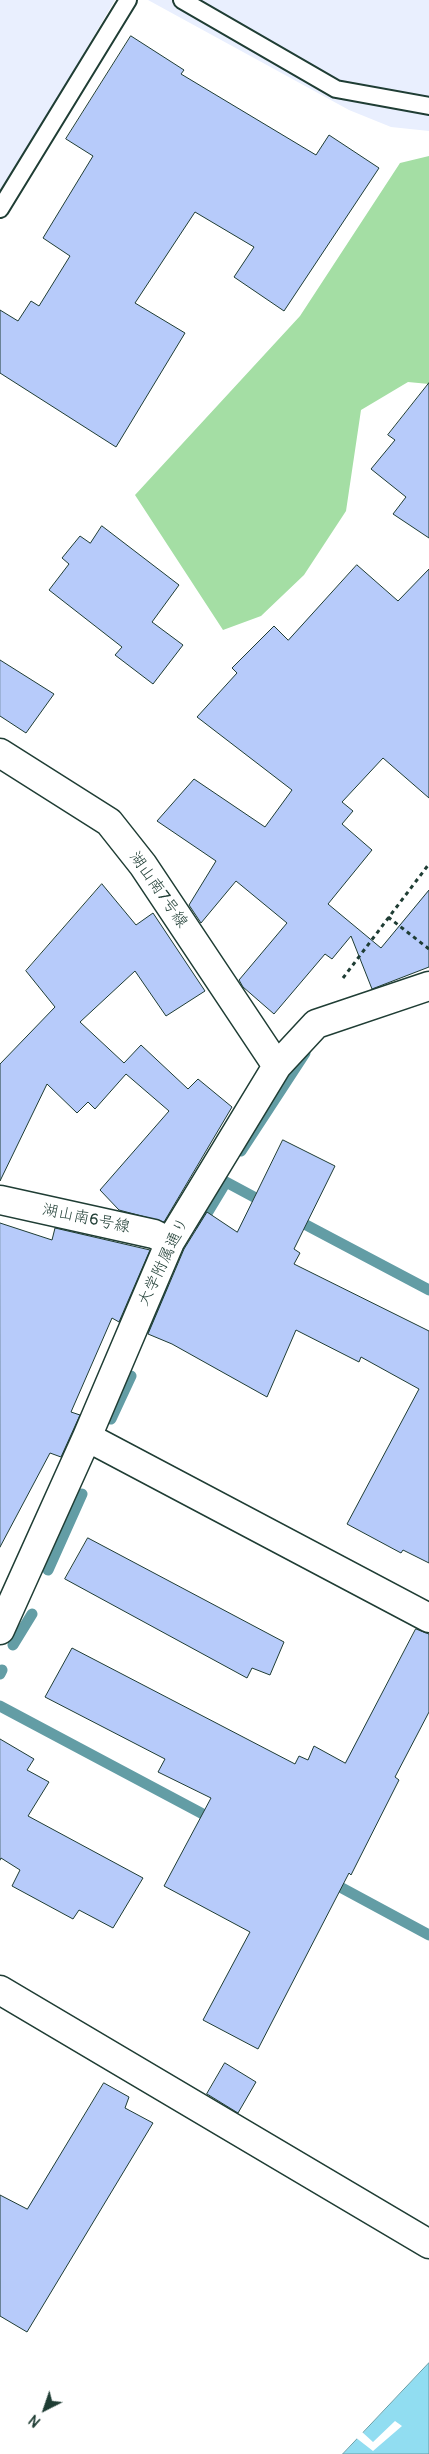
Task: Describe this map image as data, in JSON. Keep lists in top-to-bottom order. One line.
{"streets":{"street":["湖山南7号線","湖山南6号線","大学附属通り"]},"crossings":[["湖山南7号線","大学附属通り"],["湖山南6号線","大学附属通り"]],"north":"bottom left"}
